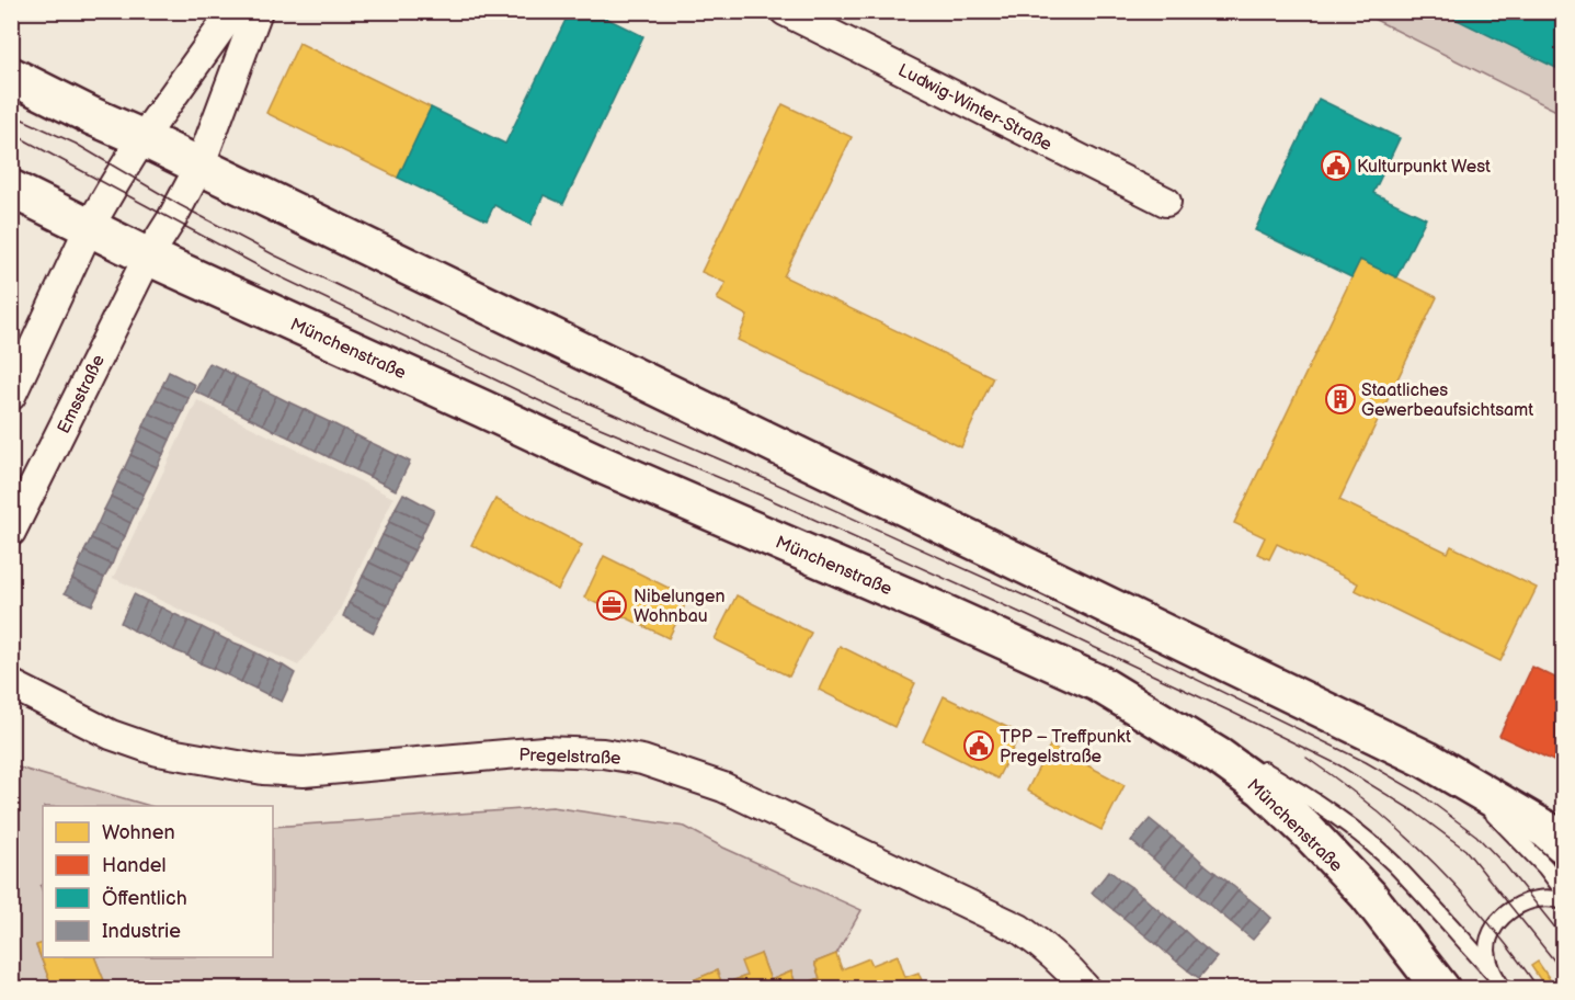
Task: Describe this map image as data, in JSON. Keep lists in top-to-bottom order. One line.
{"streets":{"main road":["Münchenstraße"],"street":["Ludwig-Winter-Straße","Emsstraße","Pregelstraße"]},"crossings":[["Münchenstraße","Emsstraße"]],"places":{"public building":["Kulturpunkt West","TPP – Treffpunkt Pregelstraße"],"building":["Staatliches Gewerbeaufsichtsamt"],"office":["Nibelungen Wohnbau"]},"legend":["Wohnen","Handel","Öffentlich","Industrie"]}
